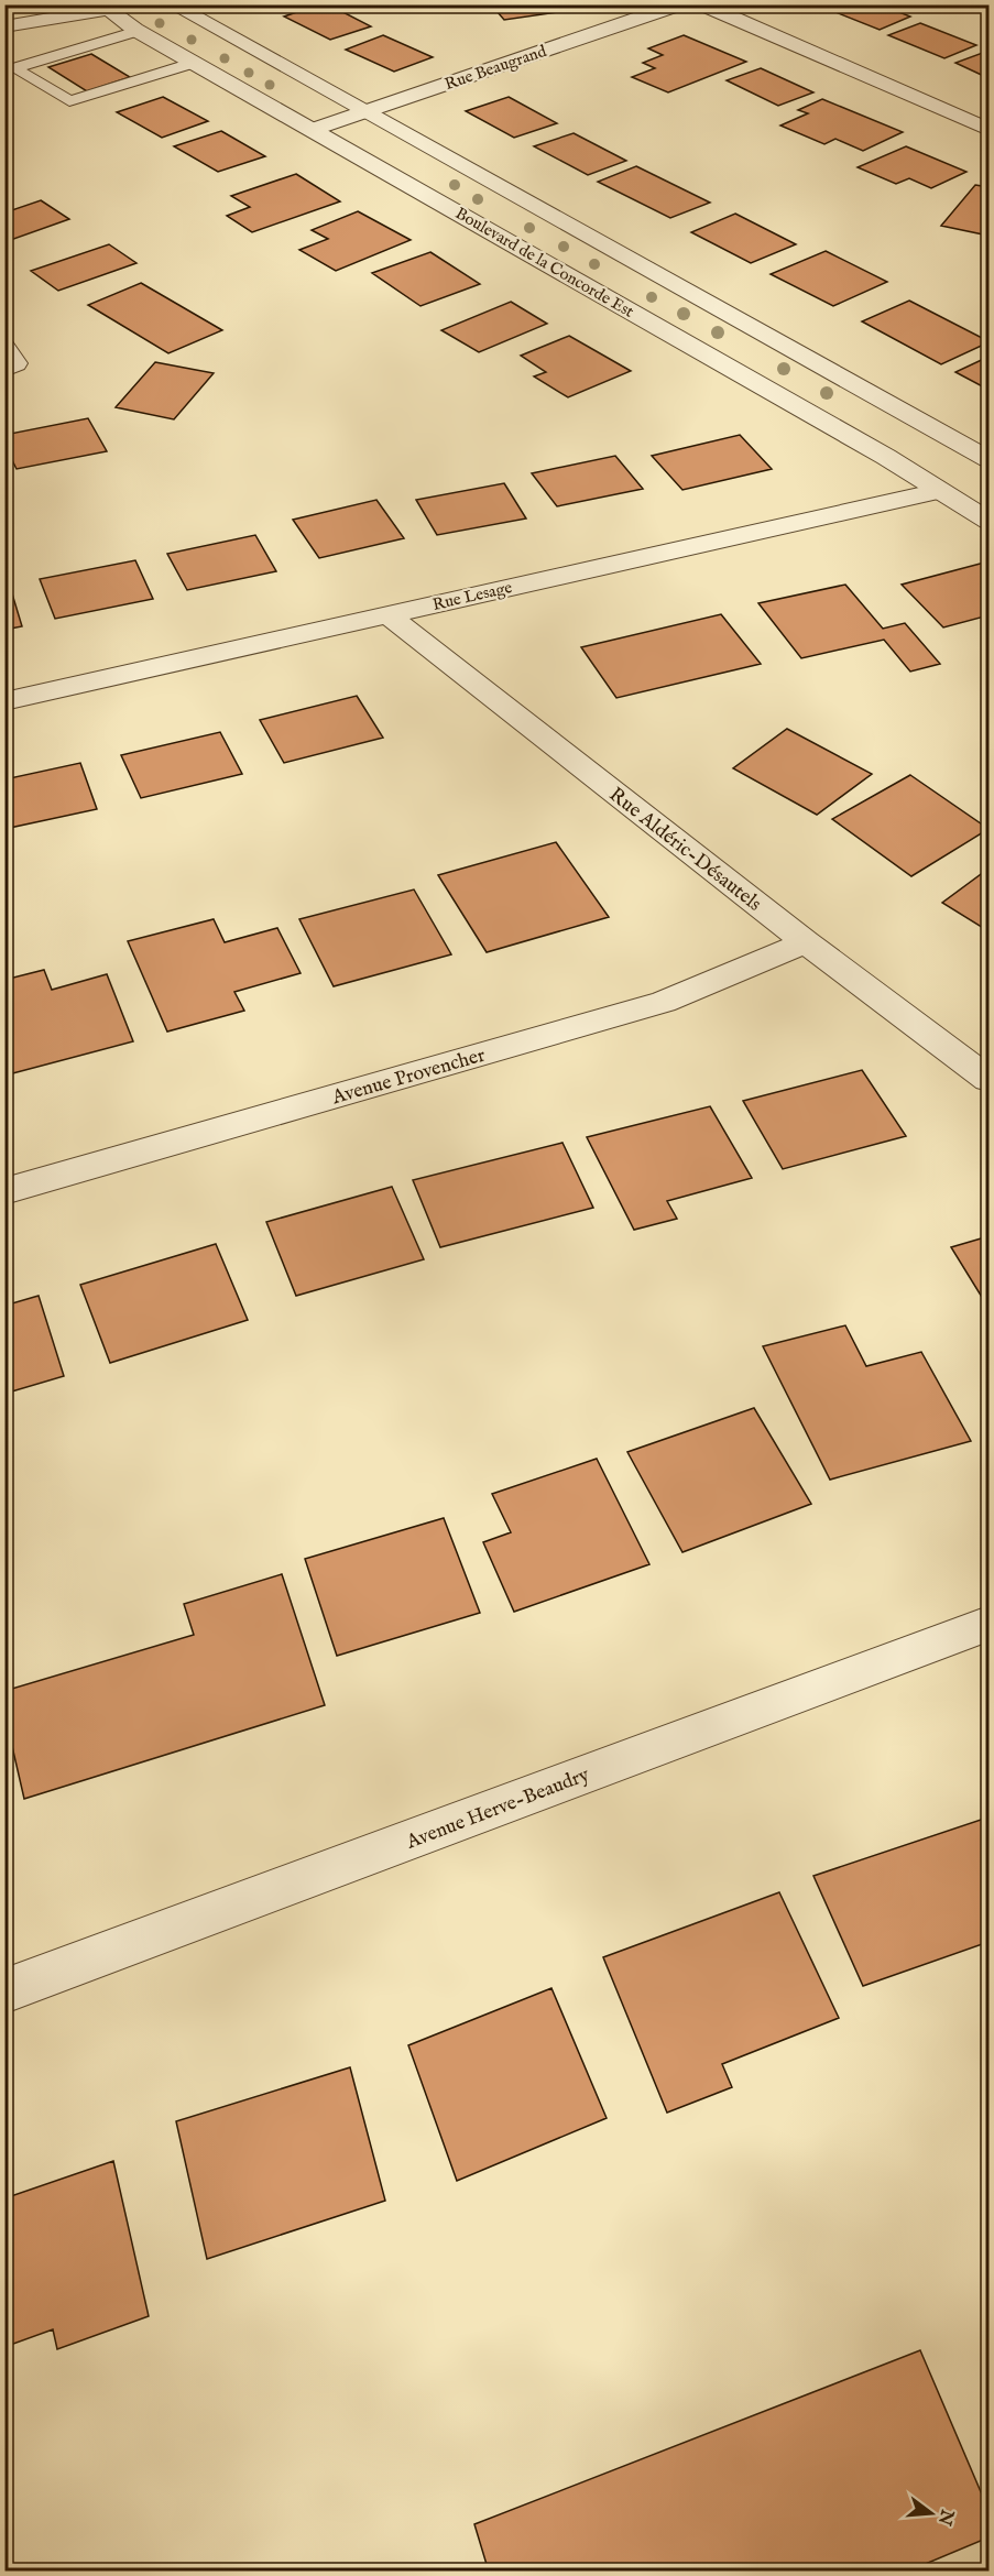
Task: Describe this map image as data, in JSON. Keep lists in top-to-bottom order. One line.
{"streets":{"street":["Rue Beaugrand","Boulevard de la Concorde Est","Rue Lesage","Rue Aldéric-Désautels","Avenue Provencher","Avenue Herve-Beaudry"]},"crossings":[["Rue Beaugrand","Boulevard de la Concorde Est"],["Boulevard de la Concorde Est","Rue Lesage"],["Rue Lesage","Rue Aldéric-Désautels"],["Rue Aldéric-Désautels","Avenue Provencher"]],"north":"right"}
